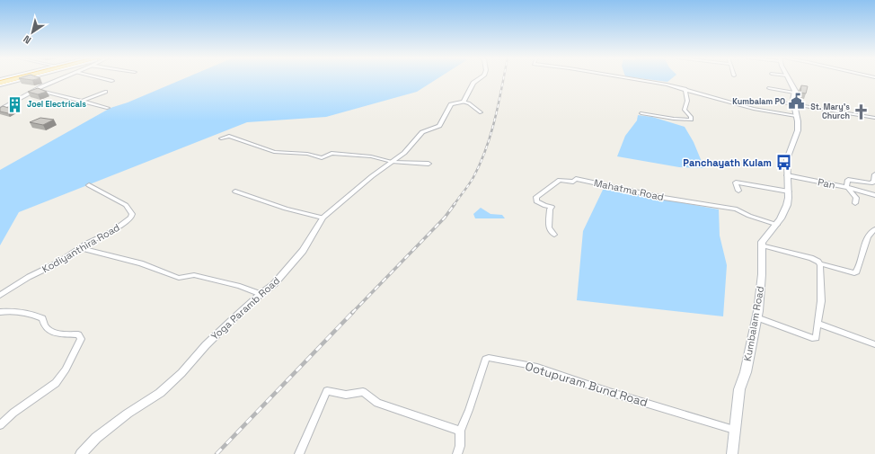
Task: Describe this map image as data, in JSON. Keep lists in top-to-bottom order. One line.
{"streets":{"main road":["Kumbalam Road"],"street":["Pan","Mahatma Road","Kodiyanthira Road","Yoga Paramb Road","Ootupuram Bund Road"]},"crossings":[["Kumbalam Road","Ootupuram Bund Road"]],"places":{"public building":["Kumbalam PO"],"building":["Joel Electricals"],"church":["St. Mary's Church"],"bus stop":["Panchayath Kulam"]},"north":"bottom left"}
